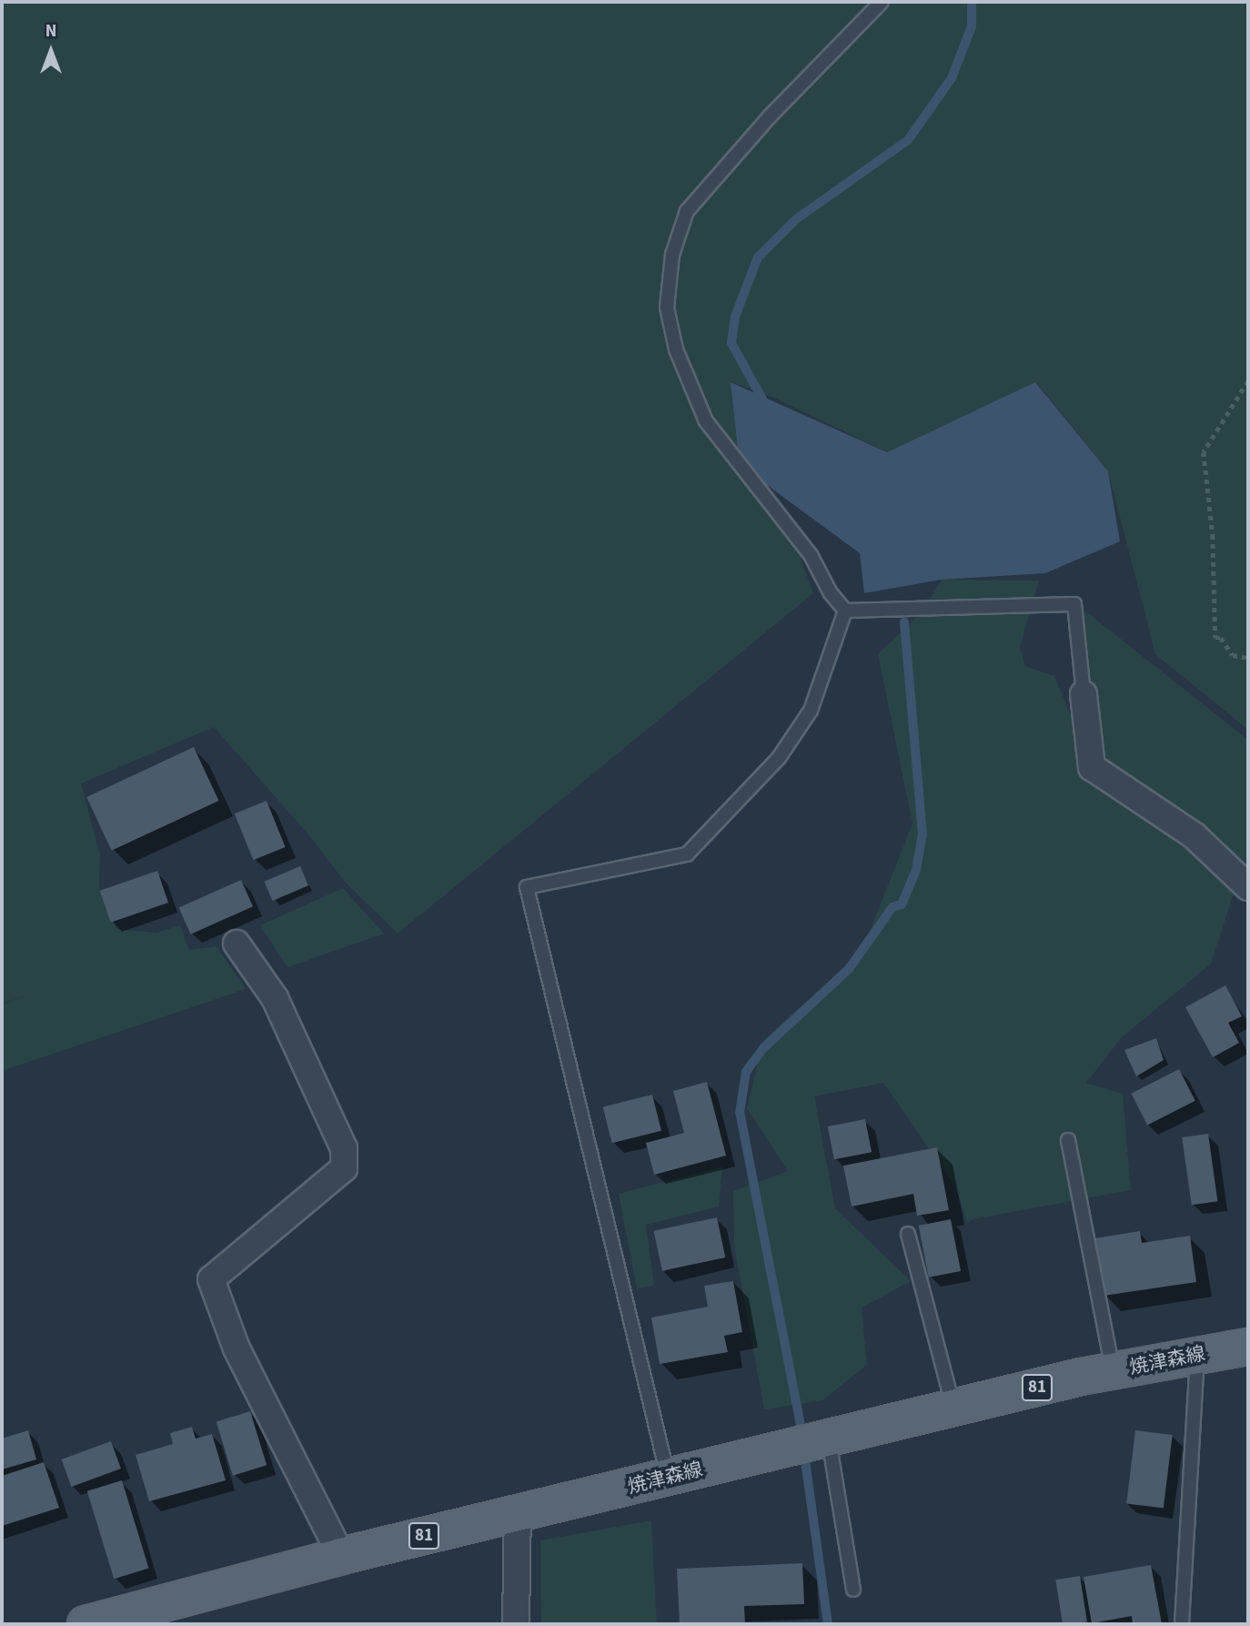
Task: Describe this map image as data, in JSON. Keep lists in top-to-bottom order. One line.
{"streets":{"main road":["焼津森線","81"]},"north":"top"}
